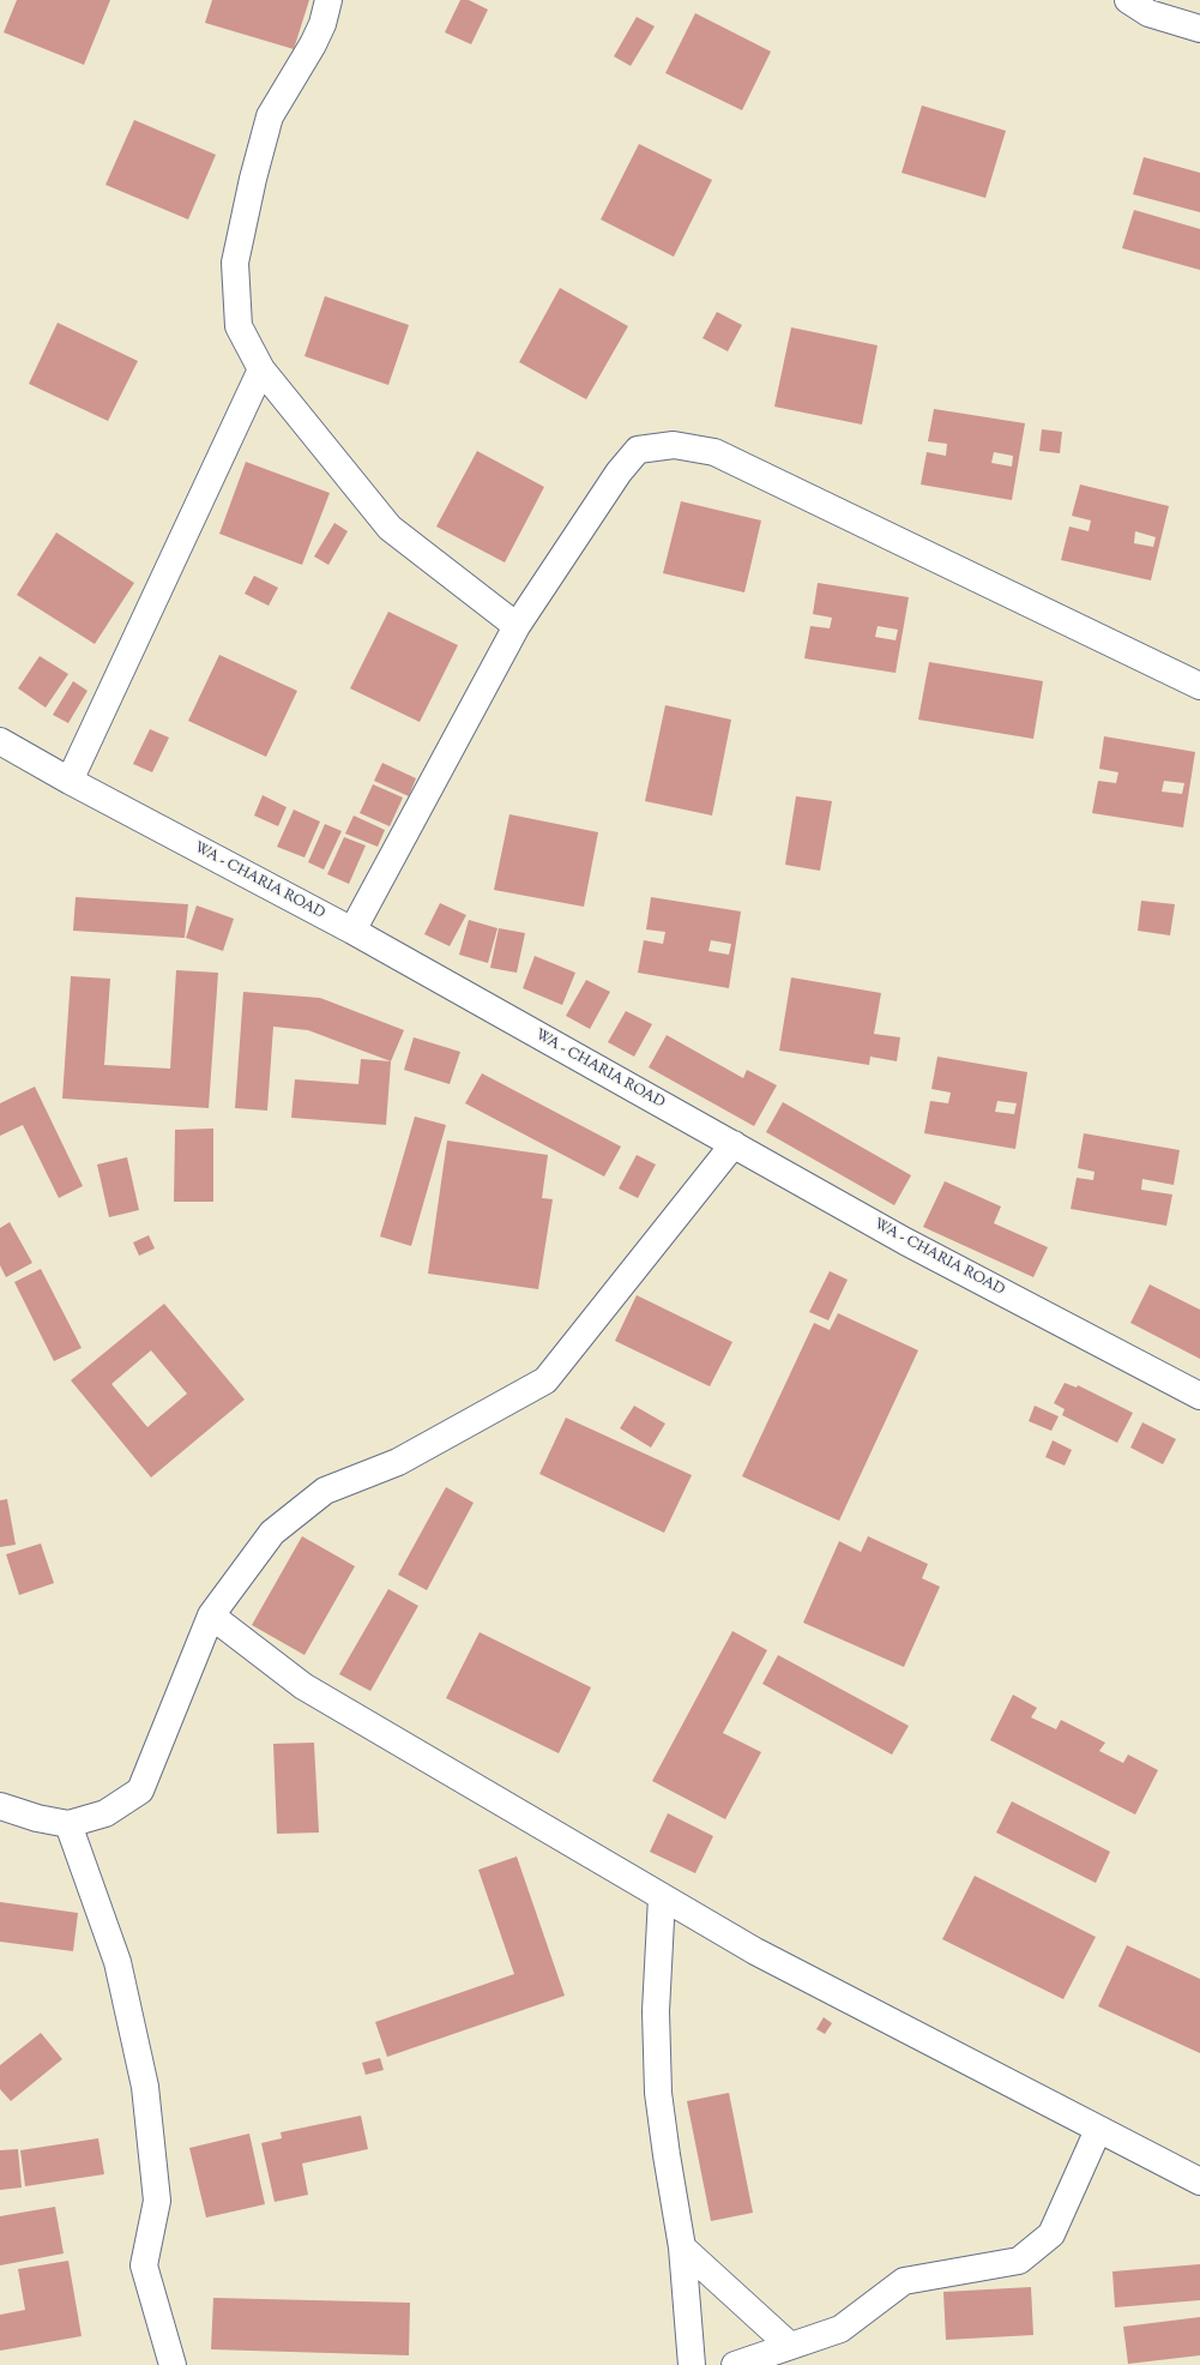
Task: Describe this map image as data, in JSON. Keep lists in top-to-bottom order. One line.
{"streets":{"street":["WA - CHARIA ROAD"]}}
